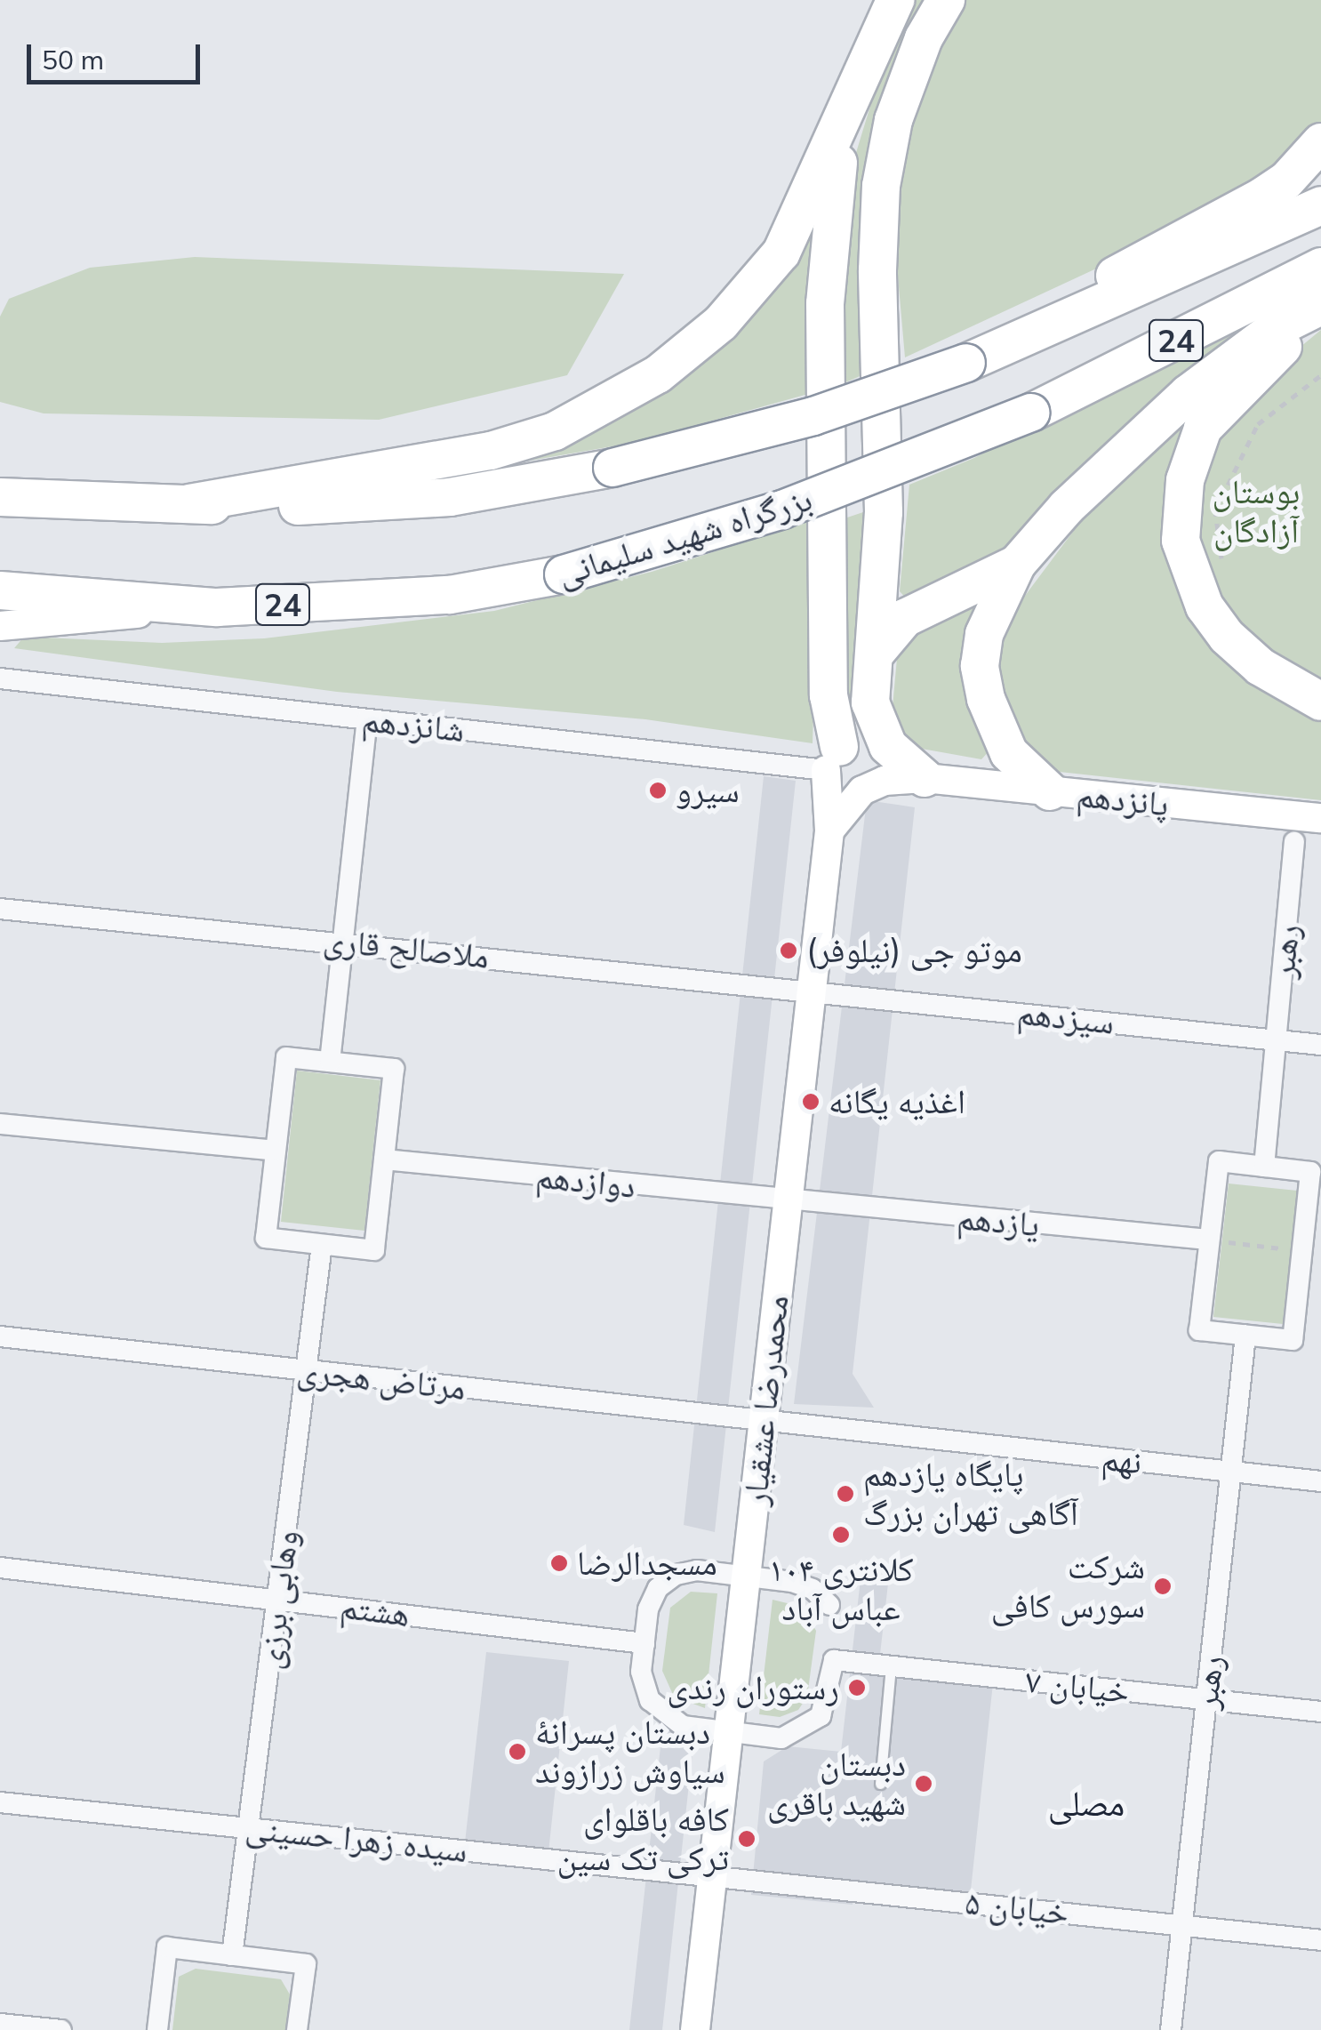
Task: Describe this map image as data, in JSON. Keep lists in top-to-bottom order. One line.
{"streets":{"highway":["24","بزرگراه شهید سلیمانی"],"main road":["پانزدهم","محمدرضا عشقیار"],"street":["شانزدهم","ملاصالح قاری","رهبر","سیزدهم","دوازدهم","یازدهم","مرتاض هجری","نهم","وهابی برزی","هشتم","خیابان ۷","سیده زهرا حسینی","خیابان ۵"]},"crossings":[["شانزدهم","محمدرضا عشقیار"],["پانزدهم","محمدرضا عشقیار"],["ملاصالح قاری","سیزدهم"],["ملاصالح قاری","محمدرضا عشقیار"],["رهبر","سیزدهم"],["رهبر","نهم"],["رهبر","خیابان ۷"],["رهبر","خیابان ۵"],["سیزدهم","محمدرضا عشقیار"],["دوازدهم","یازدهم"],["دوازدهم","محمدرضا عشقیار"],["یازدهم","محمدرضا عشقیار"],["مرتاض هجری","محمدرضا عشقیار"],["مرتاض هجری","نهم"],["مرتاض هجری","وهابی برزی"],["محمدرضا عشقیار","نهم"],["محمدرضا عشقیار","خیابان ۷"],["محمدرضا عشقیار","سیده زهرا حسینی"],["محمدرضا عشقیار","خیابان ۵"],["وهابی برزی","هشتم"],["وهابی برزی","سیده زهرا حسینی"],["سیده زهرا حسینی","خیابان ۵"]],"districts":["مصلی"],"parks":["بوستان آزادگان"],"places":["سیرو","موتو جی (نیلوفر)","اغذیه یگانه","پایگاه یازدهم آگاهی تهران بزرگ","کلانتری ۱۰۴ عباس آباد","مسجدالرضا","شرکت سورس کافی","رستوران رندی","دبستان پسرانهٔ سیاوش زرازوند","دبستان شهید باقری","کافه باقلوای ترکی تک سین"],"scale_bar":"50 m"}
